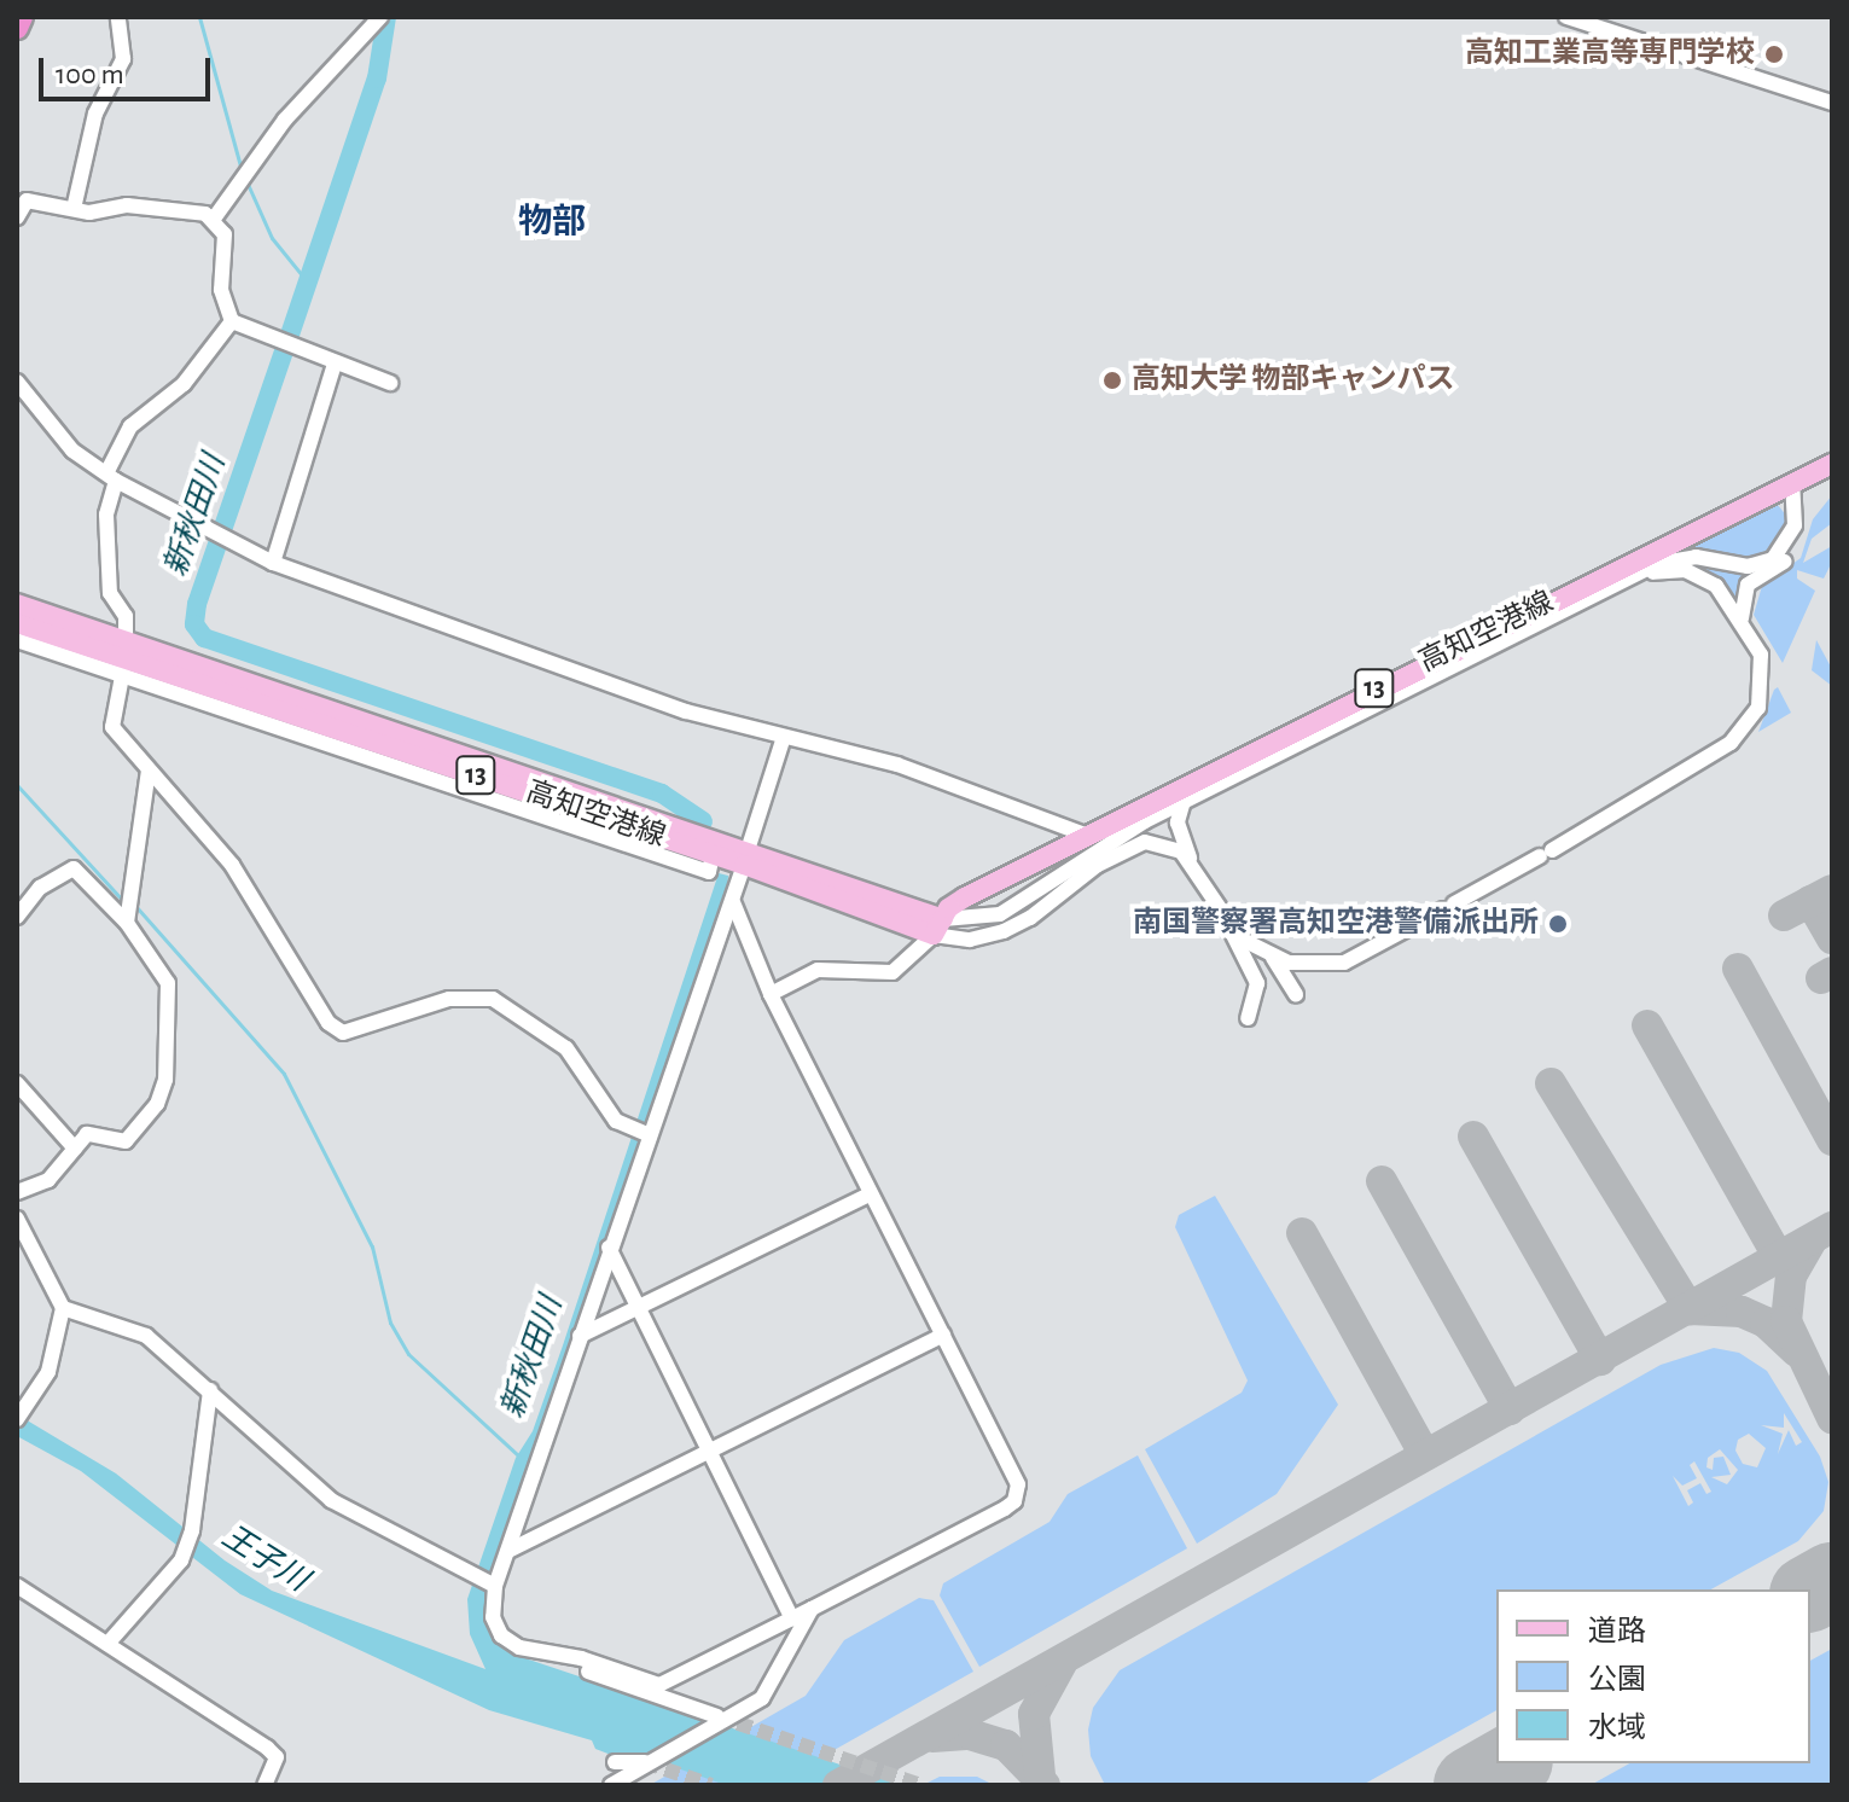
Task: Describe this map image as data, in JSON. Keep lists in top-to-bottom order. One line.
{"streets":{"main road":["高知空港線","13"]},"districts":["物部"],"water":["新秋田川","王子川"],"places":["高知工業高等専門学校","高知大学 物部キャンパス","南国警察署高知空港警備派出所"],"legend":["道路","公園","水域"],"scale_bar":"100 m"}
